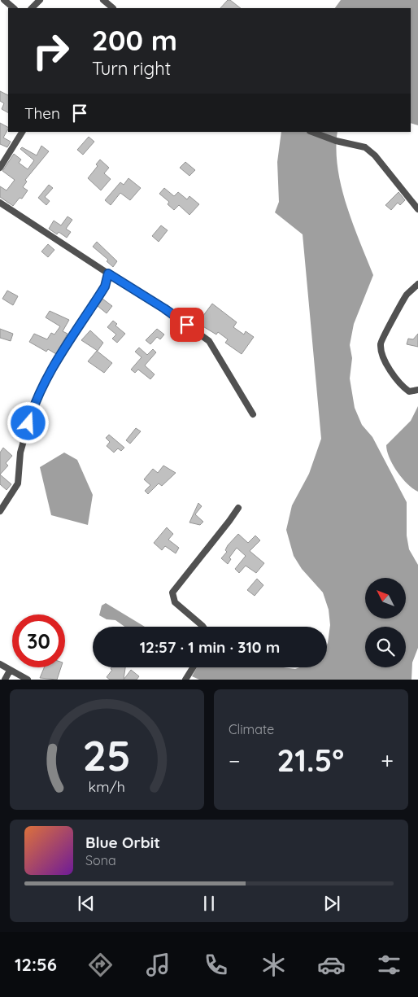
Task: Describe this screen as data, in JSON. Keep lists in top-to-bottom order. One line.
{"north":"top left","page":{"turn":["200 m","Turn right"],"then":"Then","limit":"30","trip":"12:57 · 1 min · 310 m","tile":"Climate","heat":["−","21.5°","+"],"song":["Blue Orbit","Sona"],"tabs":"12:56","gauge":["25","km/h"]}}
